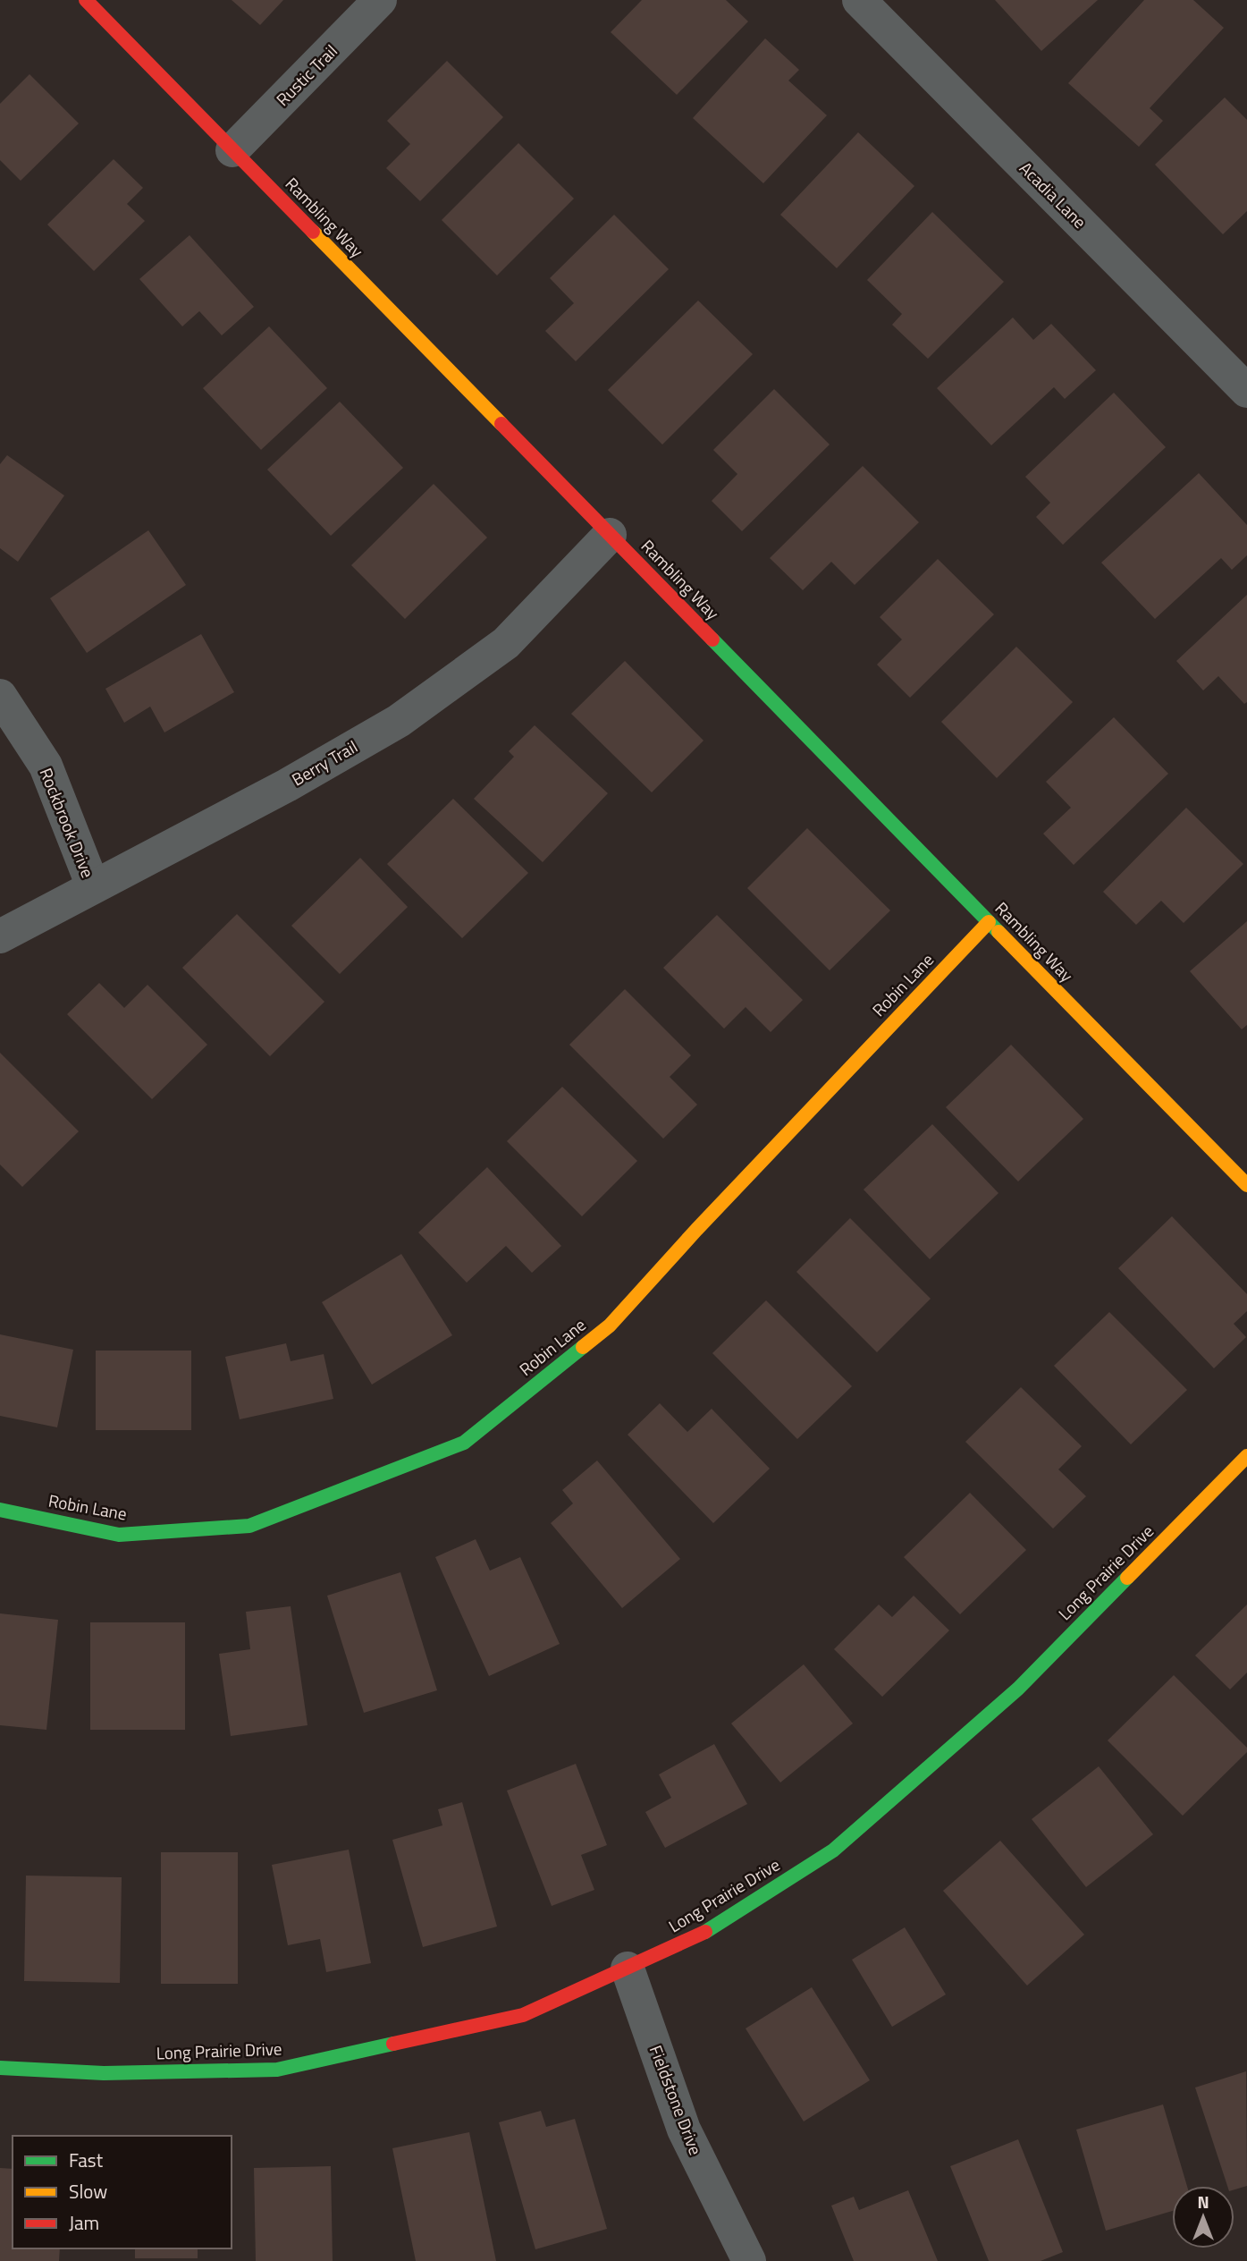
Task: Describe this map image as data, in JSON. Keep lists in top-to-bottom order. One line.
{"streets":{"street":["Rustic Trail","Acadia Lane","Rambling Way","Berry Trail","Rockbrook Drive","Robin Lane","Long Prairie Drive","Fieldstone Drive"]},"crossings":[["Rustic Trail","Rambling Way"],["Rambling Way","Berry Trail"],["Rambling Way","Robin Lane"],["Berry Trail","Rockbrook Drive"],["Long Prairie Drive","Fieldstone Drive"]],"legend":["Fast","Slow","Jam"],"north":"top"}
